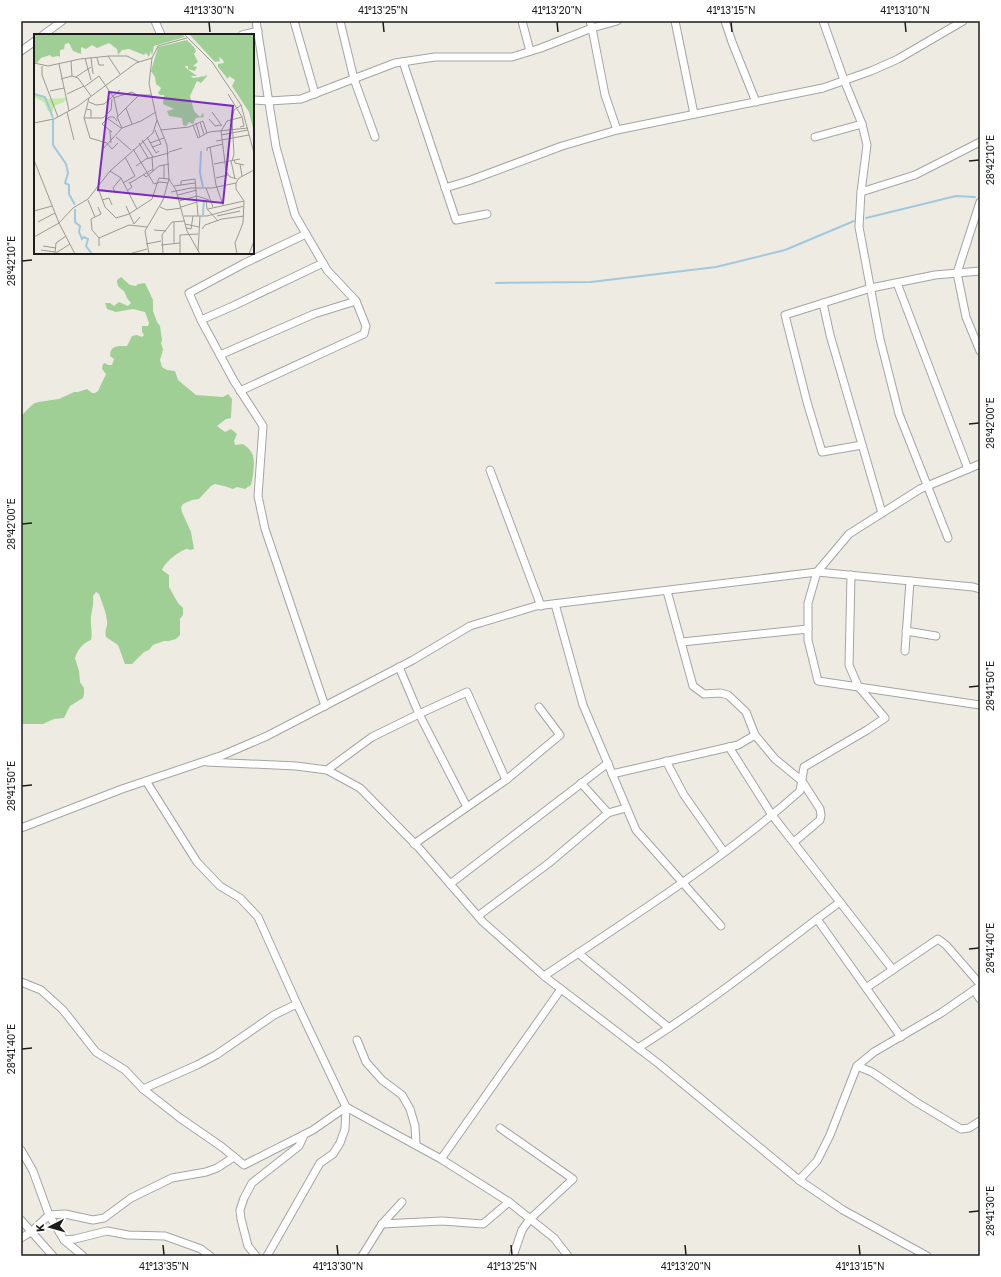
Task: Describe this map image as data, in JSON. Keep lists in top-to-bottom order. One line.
{"north":"left","coordinates":["41°13'30\"N","41°13'25\"N","41°13'20\"N","41°13'15\"N","41°13'10\"N","28°42'10\"E","28°42'00\"E","28°41'50\"E","28°41'40\"E","28°41'30\"E","41°13'35\"N"]}
